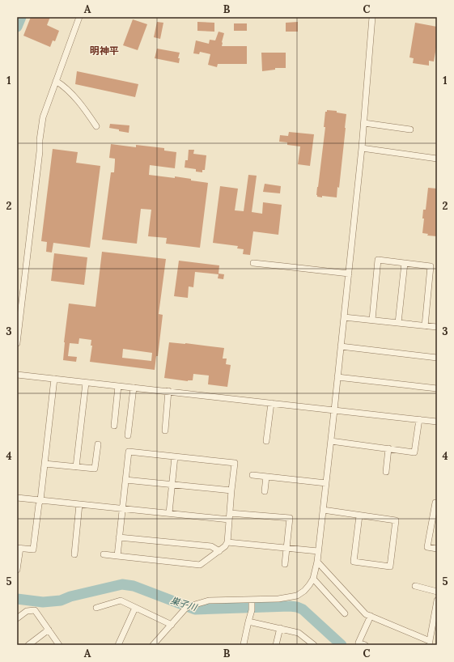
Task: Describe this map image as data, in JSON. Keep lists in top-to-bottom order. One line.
{"districts":["明神平"],"water":["巣子川"],"grid":{"columns":["A","B","C"],"rows":["1","2","3","4","5"]}}
